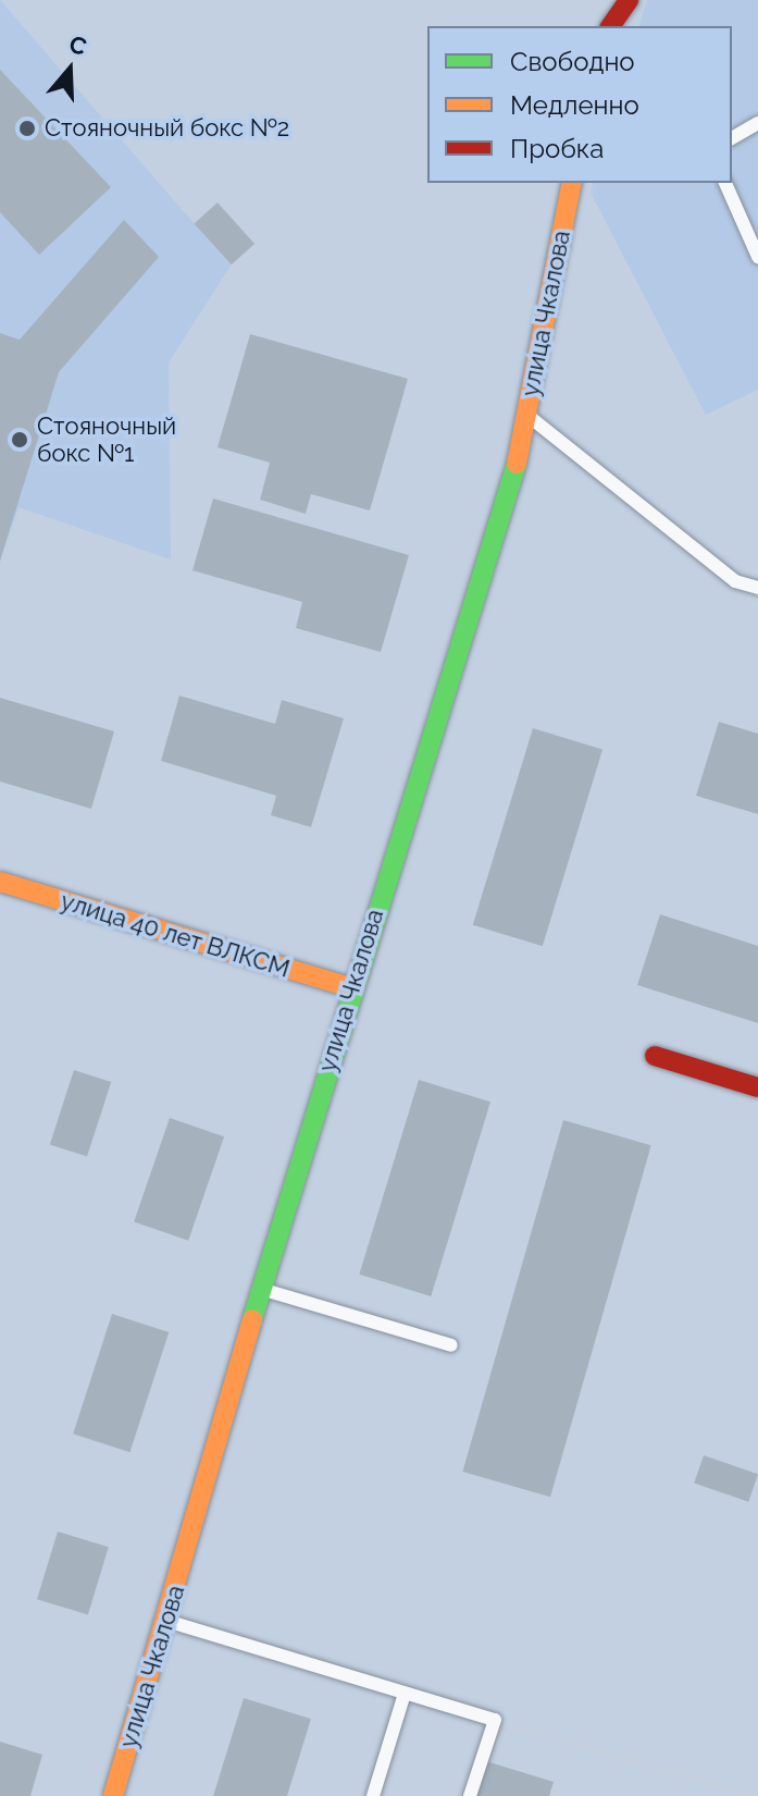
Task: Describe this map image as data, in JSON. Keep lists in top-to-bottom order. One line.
{"streets":{"street":["улица Чкалова","улица 40 лет ВЛКСМ"]},"crossings":[["улица Чкалова","улица 40 лет ВЛКСМ"]],"places":["Стояночный бокс №2","Стояночный бокс №1"],"legend":["Свободно","Медленно","Пробка"],"north":"top"}
